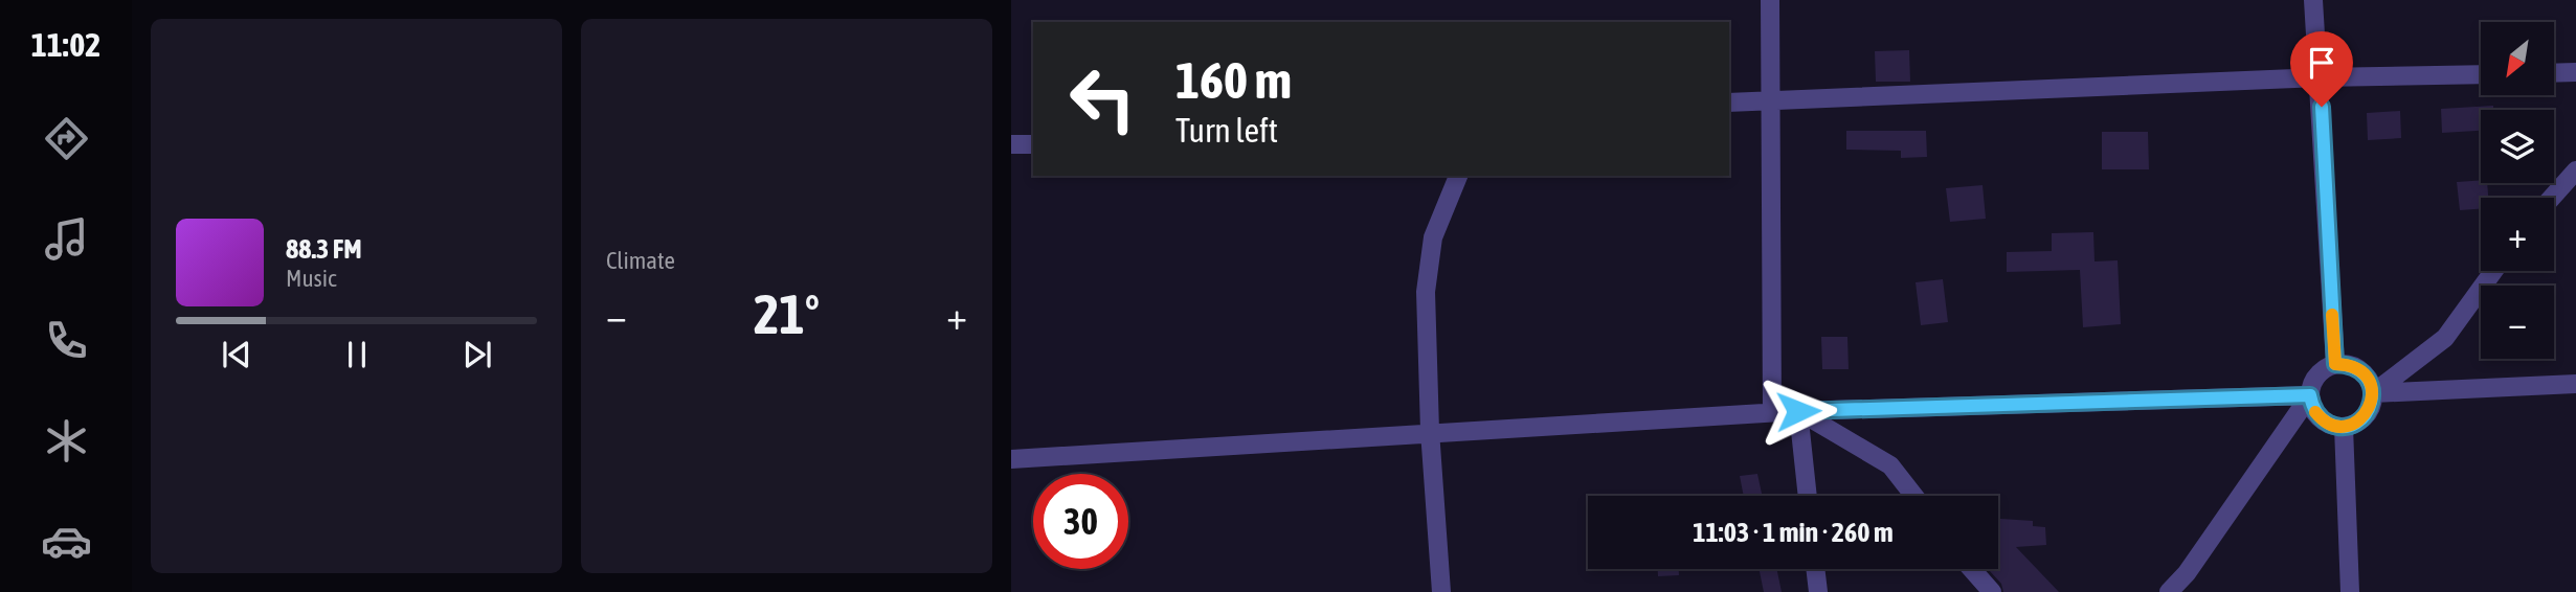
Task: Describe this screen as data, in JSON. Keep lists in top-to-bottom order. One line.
{"north":"bottom left","page":{"tabs":"11:02","tile":"Climate","map_buttons":["+","−"],"turn":["160 m","Turn left"],"song":["88.3 FM","Music"],"heat":["−","21°","+"],"limit":"30","trip":"11:03 · 1 min · 260 m"}}
